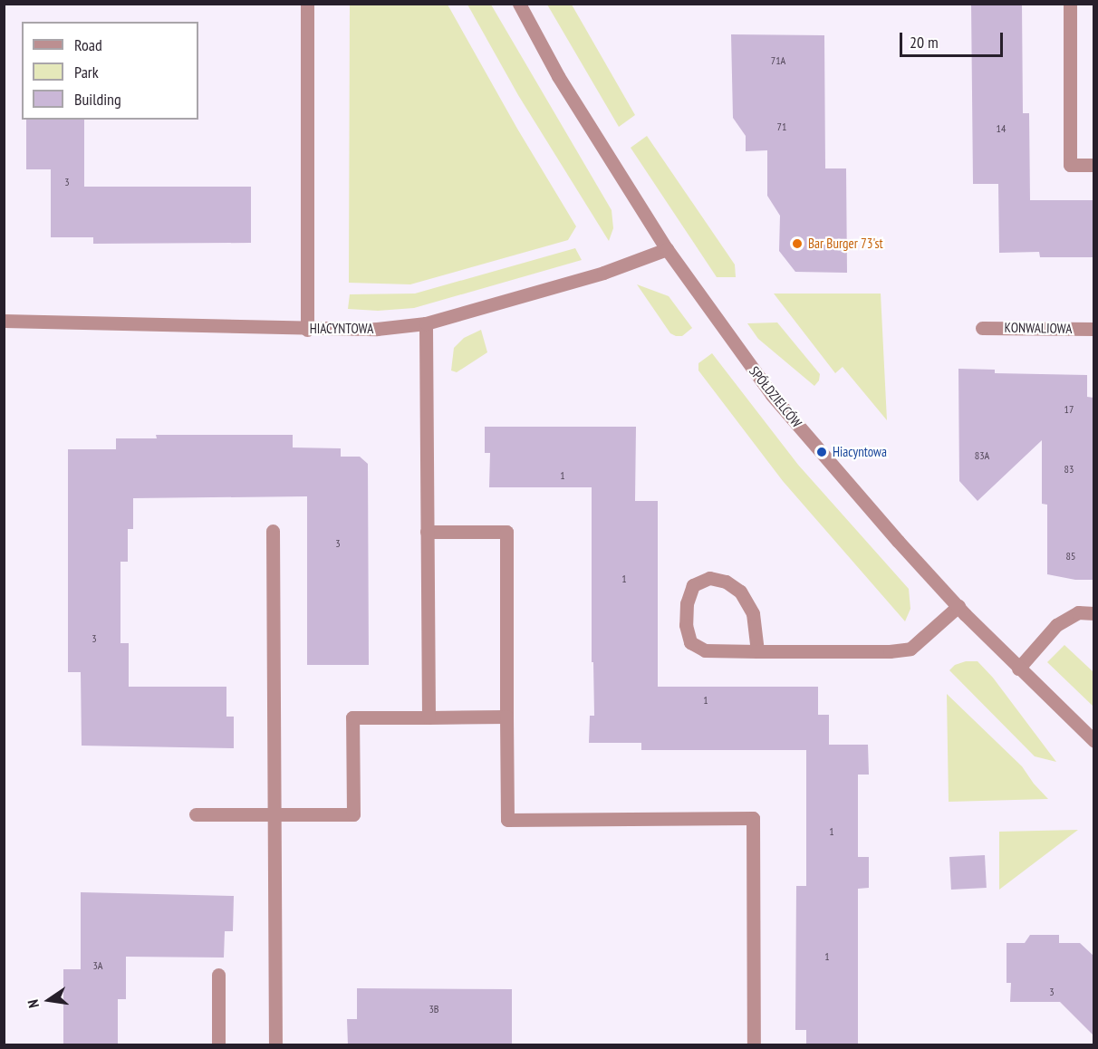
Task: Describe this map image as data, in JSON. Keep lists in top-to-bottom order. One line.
{"streets":{"street":["KONWALIOWA","HIACYNTOWA","SPÓŁDZIELCÓW"]},"crossings":[["HIACYNTOWA","SPÓŁDZIELCÓW"]],"places":["Bar Burger 73'st","Hiacyntowa"],"house_numbers":["71A","71","14","3","17","83A","83","1","3","85","1","3","1","1","1","3A","3","3B"],"legend":["Road","Park","Building"],"scale_bar":"20 m","north":"left"}
